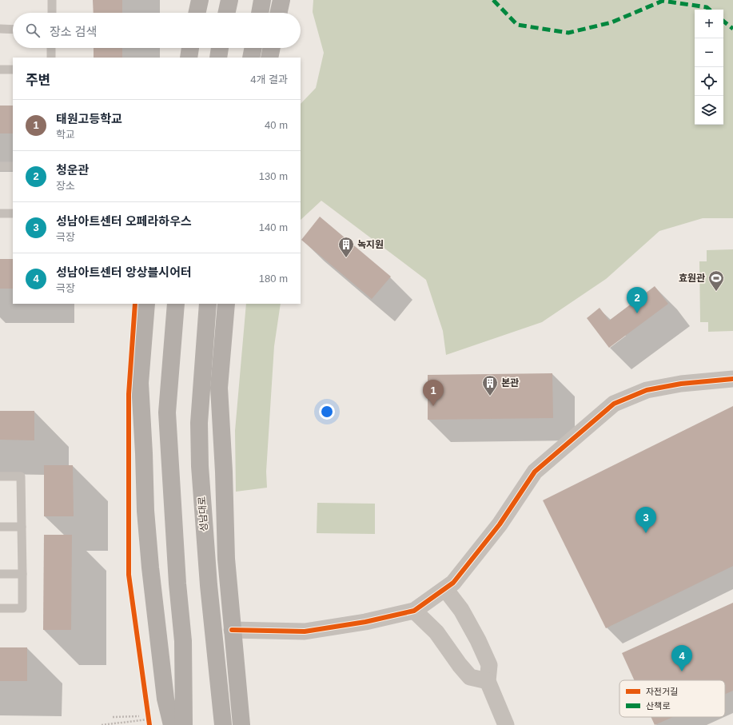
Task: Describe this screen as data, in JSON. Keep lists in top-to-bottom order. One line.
{"streets":{"main road":["성남대로"]},"places":{"building":["녹지원","본관"],"sports":["효원관"]},"legend":["자전거길","산책로"],"page":{"map_buttons":["+","−"],"search":"장소 검색","heading":["주변","4개 결과"],"list":[{"mark":"1","name":"태원고등학교","note":"학교","value":"40 m"},{"mark":"2","name":"청운관","note":"장소","value":"130 m"},{"mark":"3","name":"성남아트센터 오페라하우스","note":"극장","value":"140 m"},{"mark":"4","name":"성남아트센터 앙상블시어터","note":"극장","value":"180 m"}],"pins":["2","1","3","4"]}}
